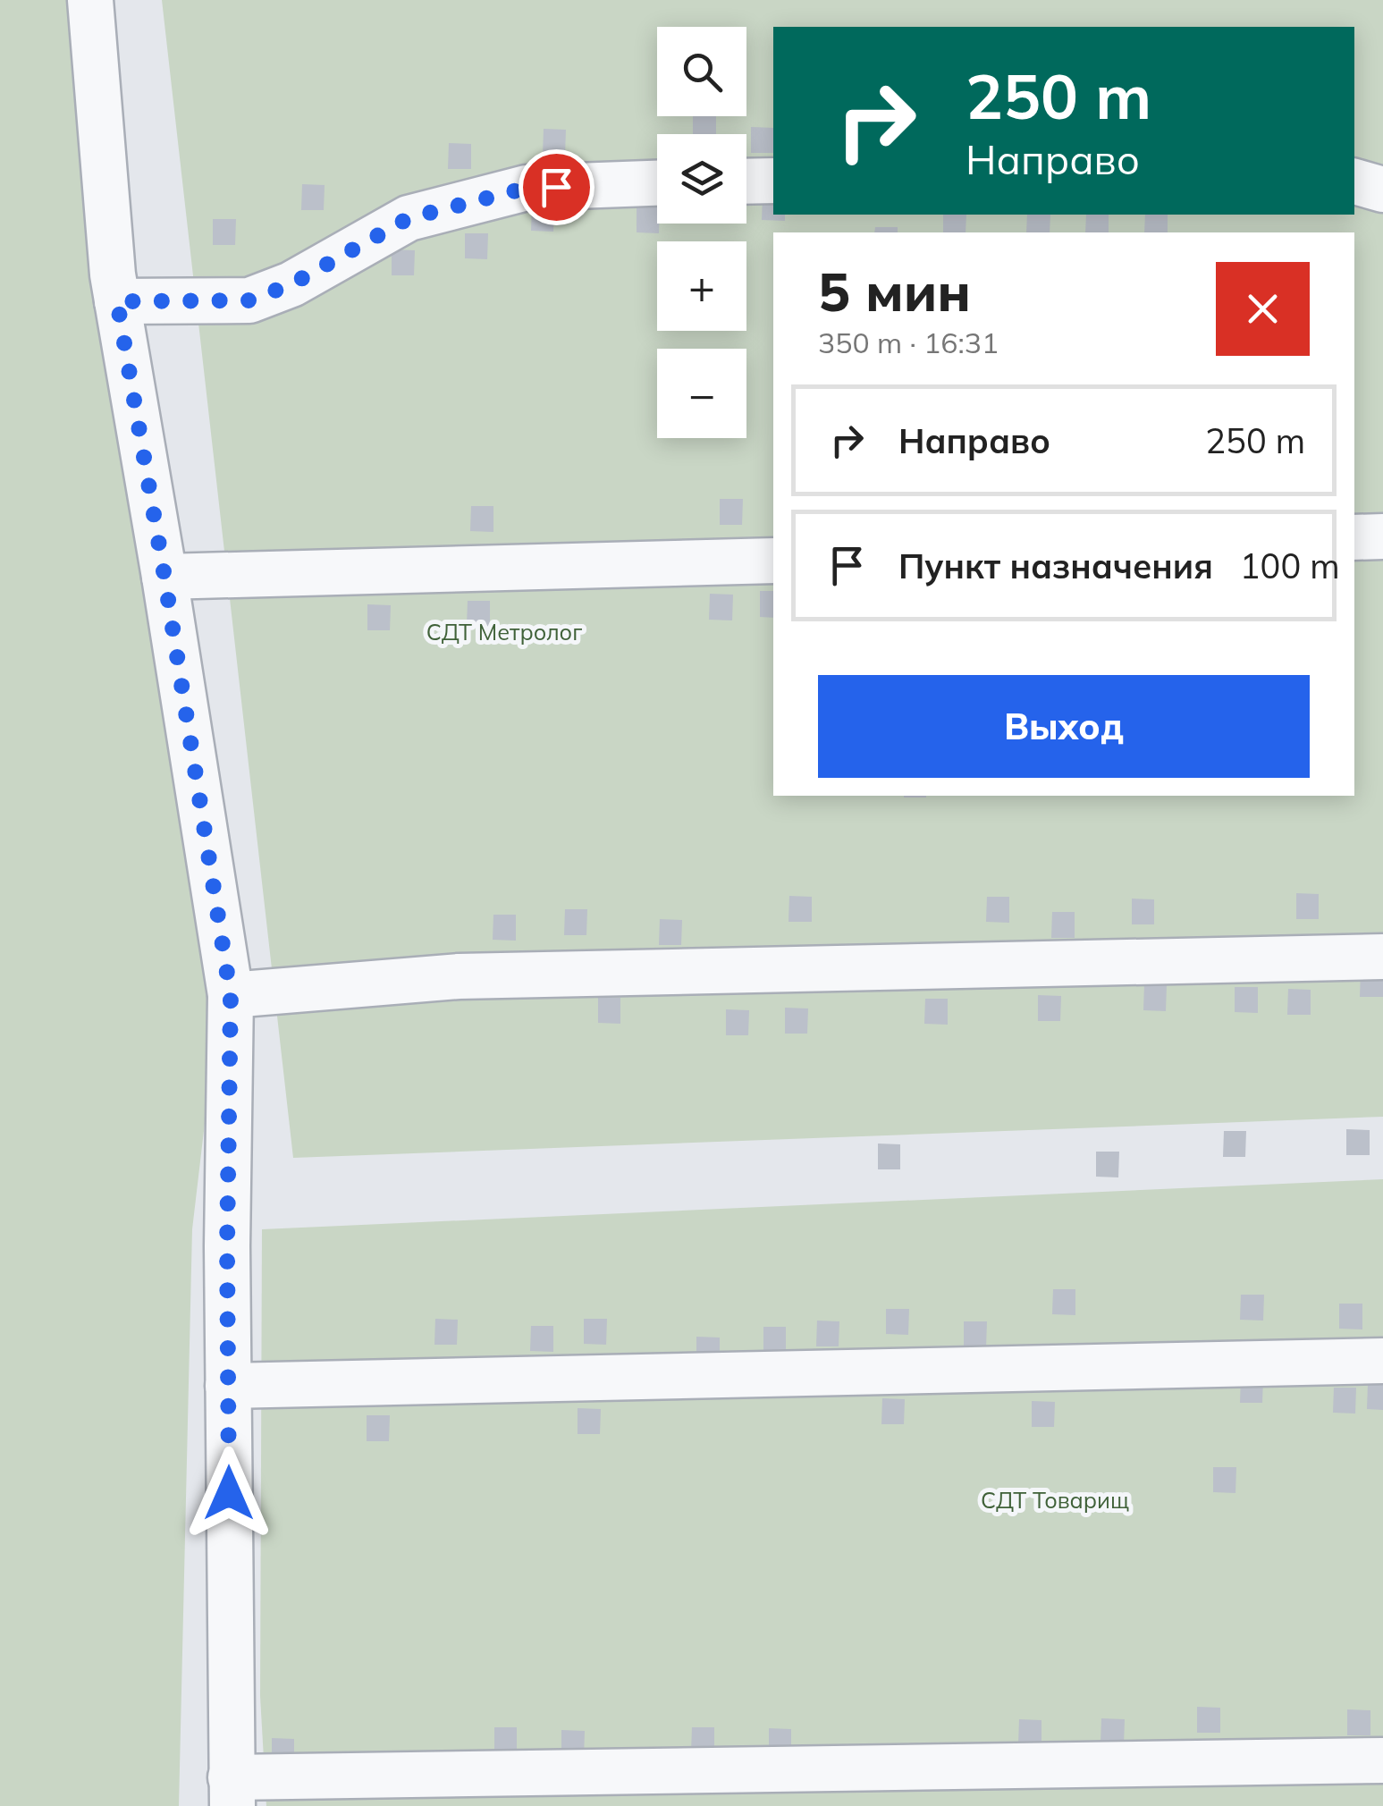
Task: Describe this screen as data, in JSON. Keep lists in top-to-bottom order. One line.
{"parks":["СДТ Метролог","СДТ Товарищ"],"page":{"map_buttons":["+","−"],"turn":["250 m","Направо"],"heading":["5 мин","350 m · 16:31"],"list":[{"name":"Направо","value":"250 m"},{"name":"Пункт назначения","value":"100 m"}],"buttons":"Выход"}}
